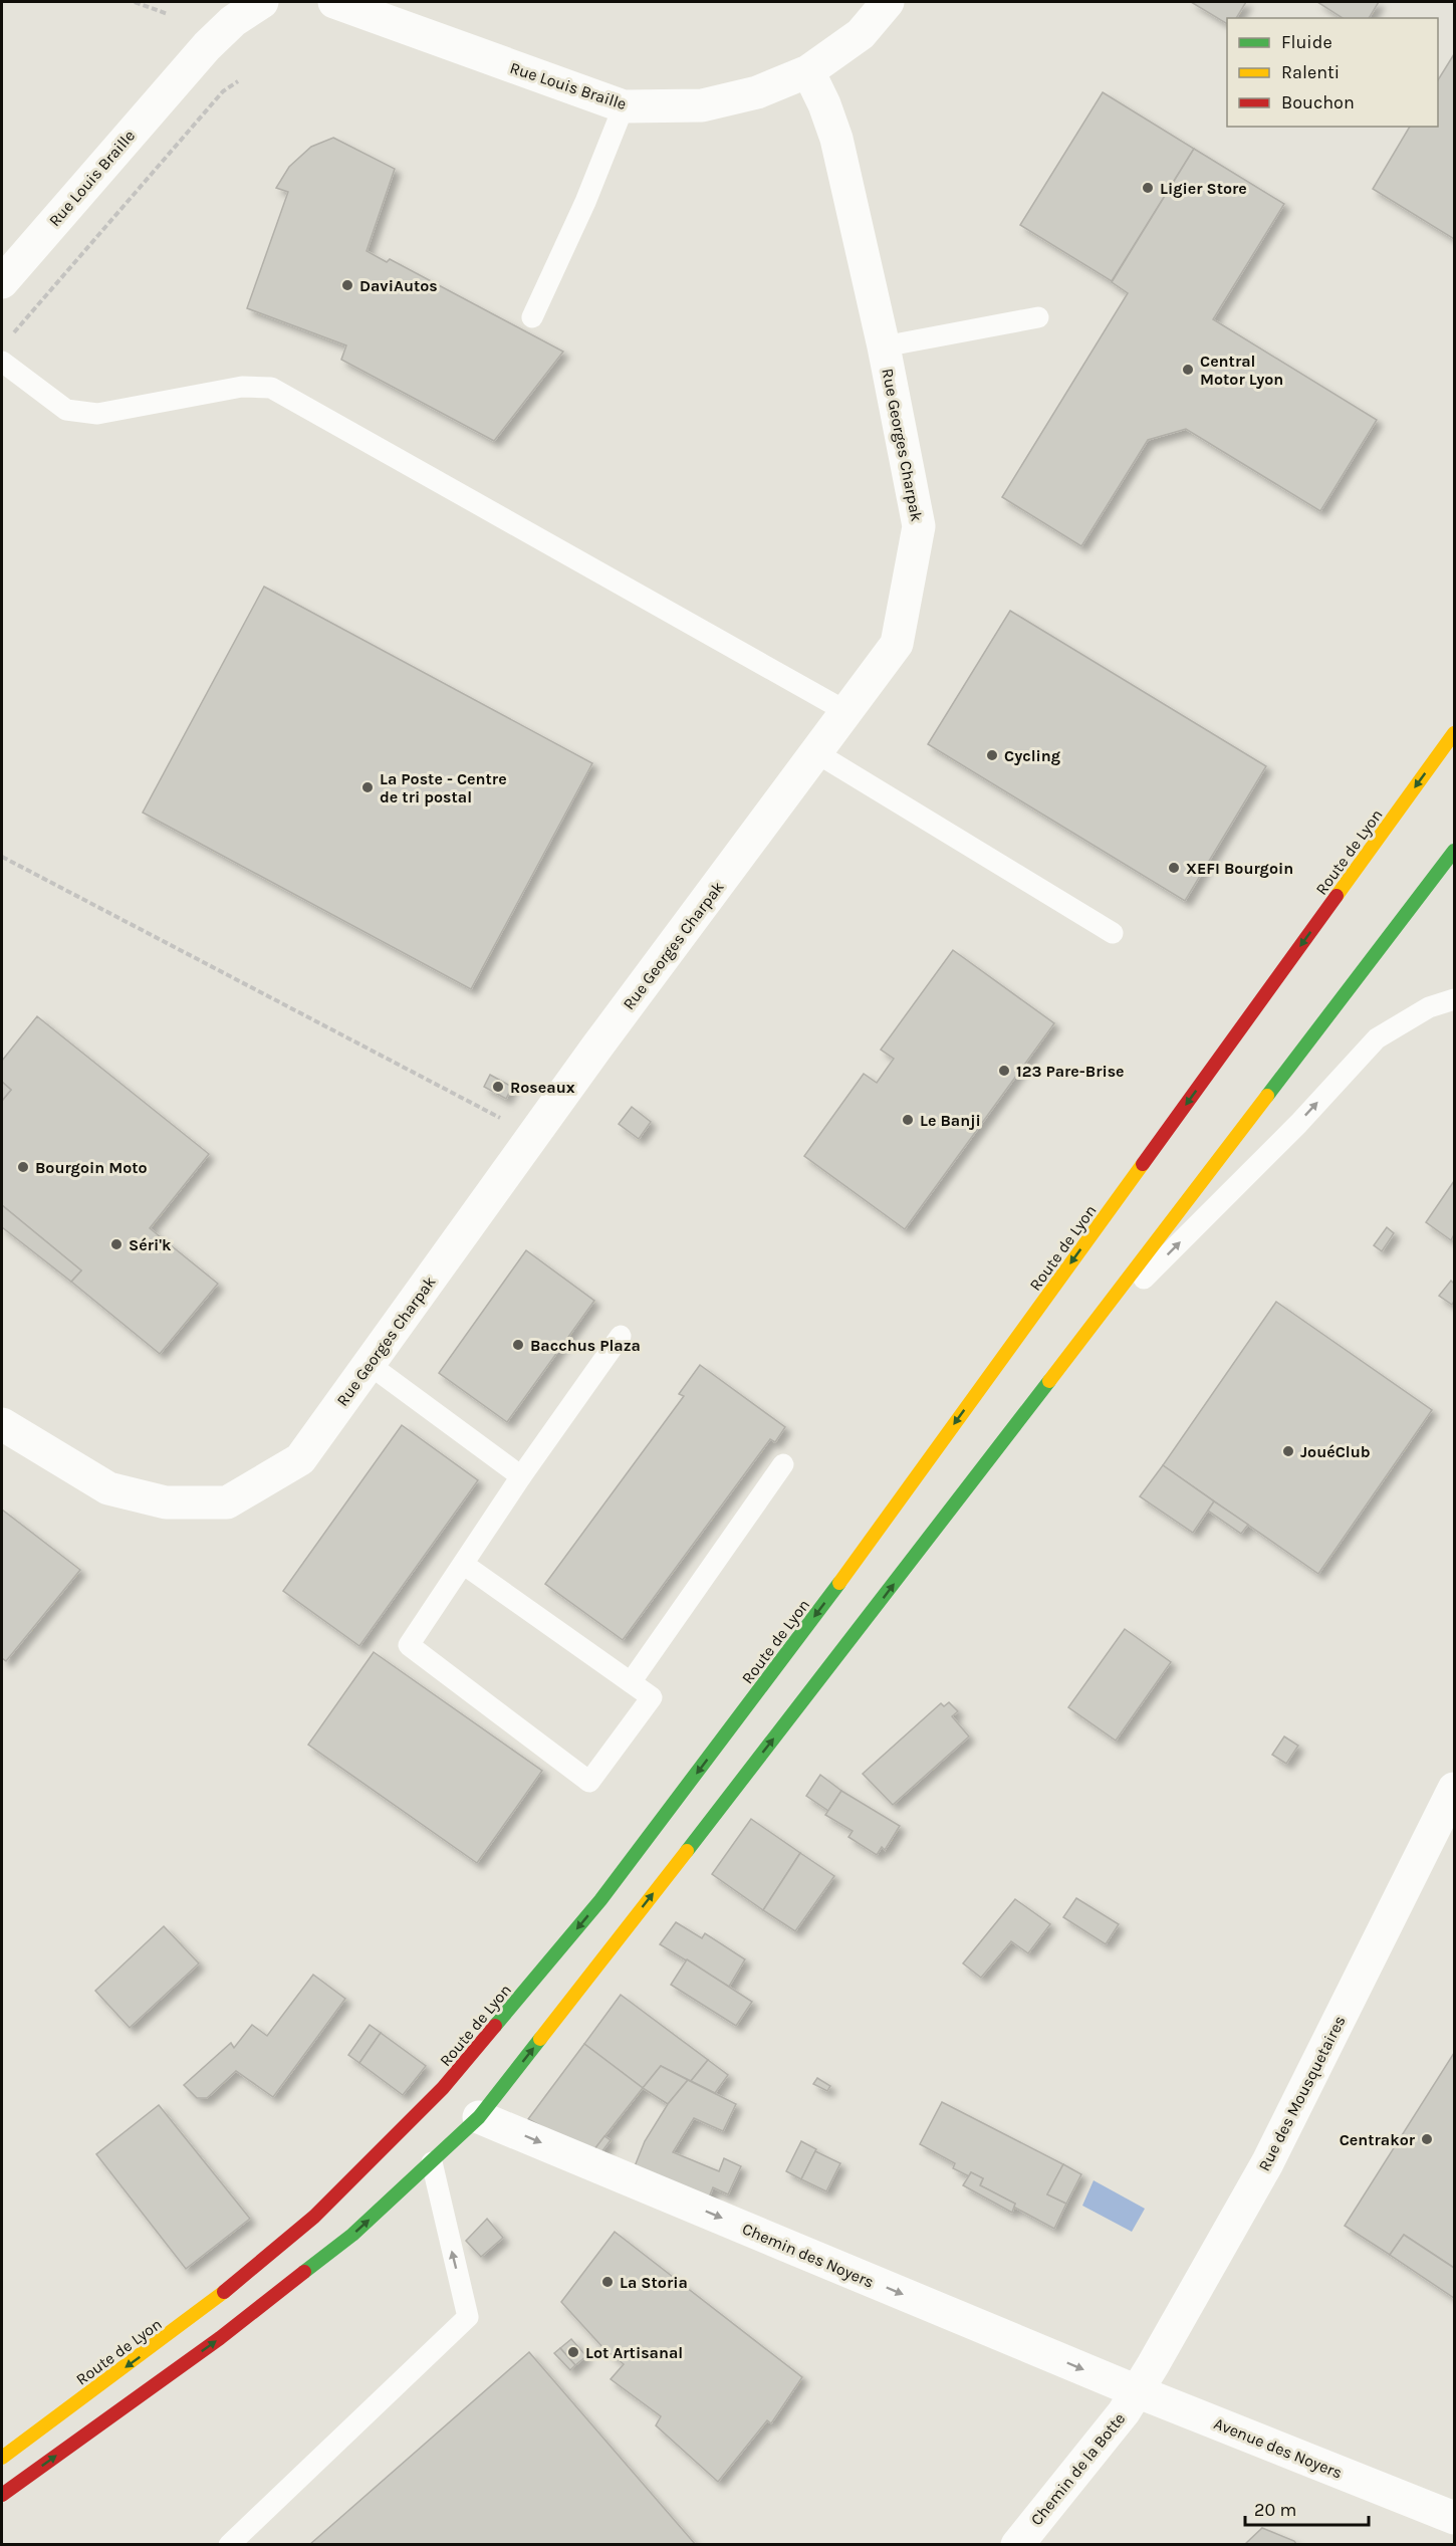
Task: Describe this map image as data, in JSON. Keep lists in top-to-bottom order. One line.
{"streets":{"main road":["Route de Lyon"],"street":["Rue Louis Braille","Rue Georges Charpak","Rue des Mousquetaires","Chemin des Noyers","Avenue des Noyers","Chemin de la Botte"]},"crossings":[["Rue Louis Braille","Rue Georges Charpak"],["Rue des Mousquetaires","Chemin des Noyers"],["Rue des Mousquetaires","Avenue des Noyers"],["Rue des Mousquetaires","Chemin de la Botte"],["Chemin des Noyers","Avenue des Noyers"],["Chemin des Noyers","Chemin de la Botte"],["Avenue des Noyers","Chemin de la Botte"]],"one_way":["Chemin des Noyers"],"places":["Ligier Store","DaviAutos","Central Motor Lyon","Cycling","La Poste - Centre de tri postal","XEFI Bourgoin","123 Pare-Brise","Roseaux","Le Banji","Bourgoin Moto","Séri'k","Bacchus Plaza","JouéClub","Centrakor","La Storia","Lot Artisanal"],"legend":["Fluide","Ralenti","Bouchon"],"scale_bar":"20 m"}
